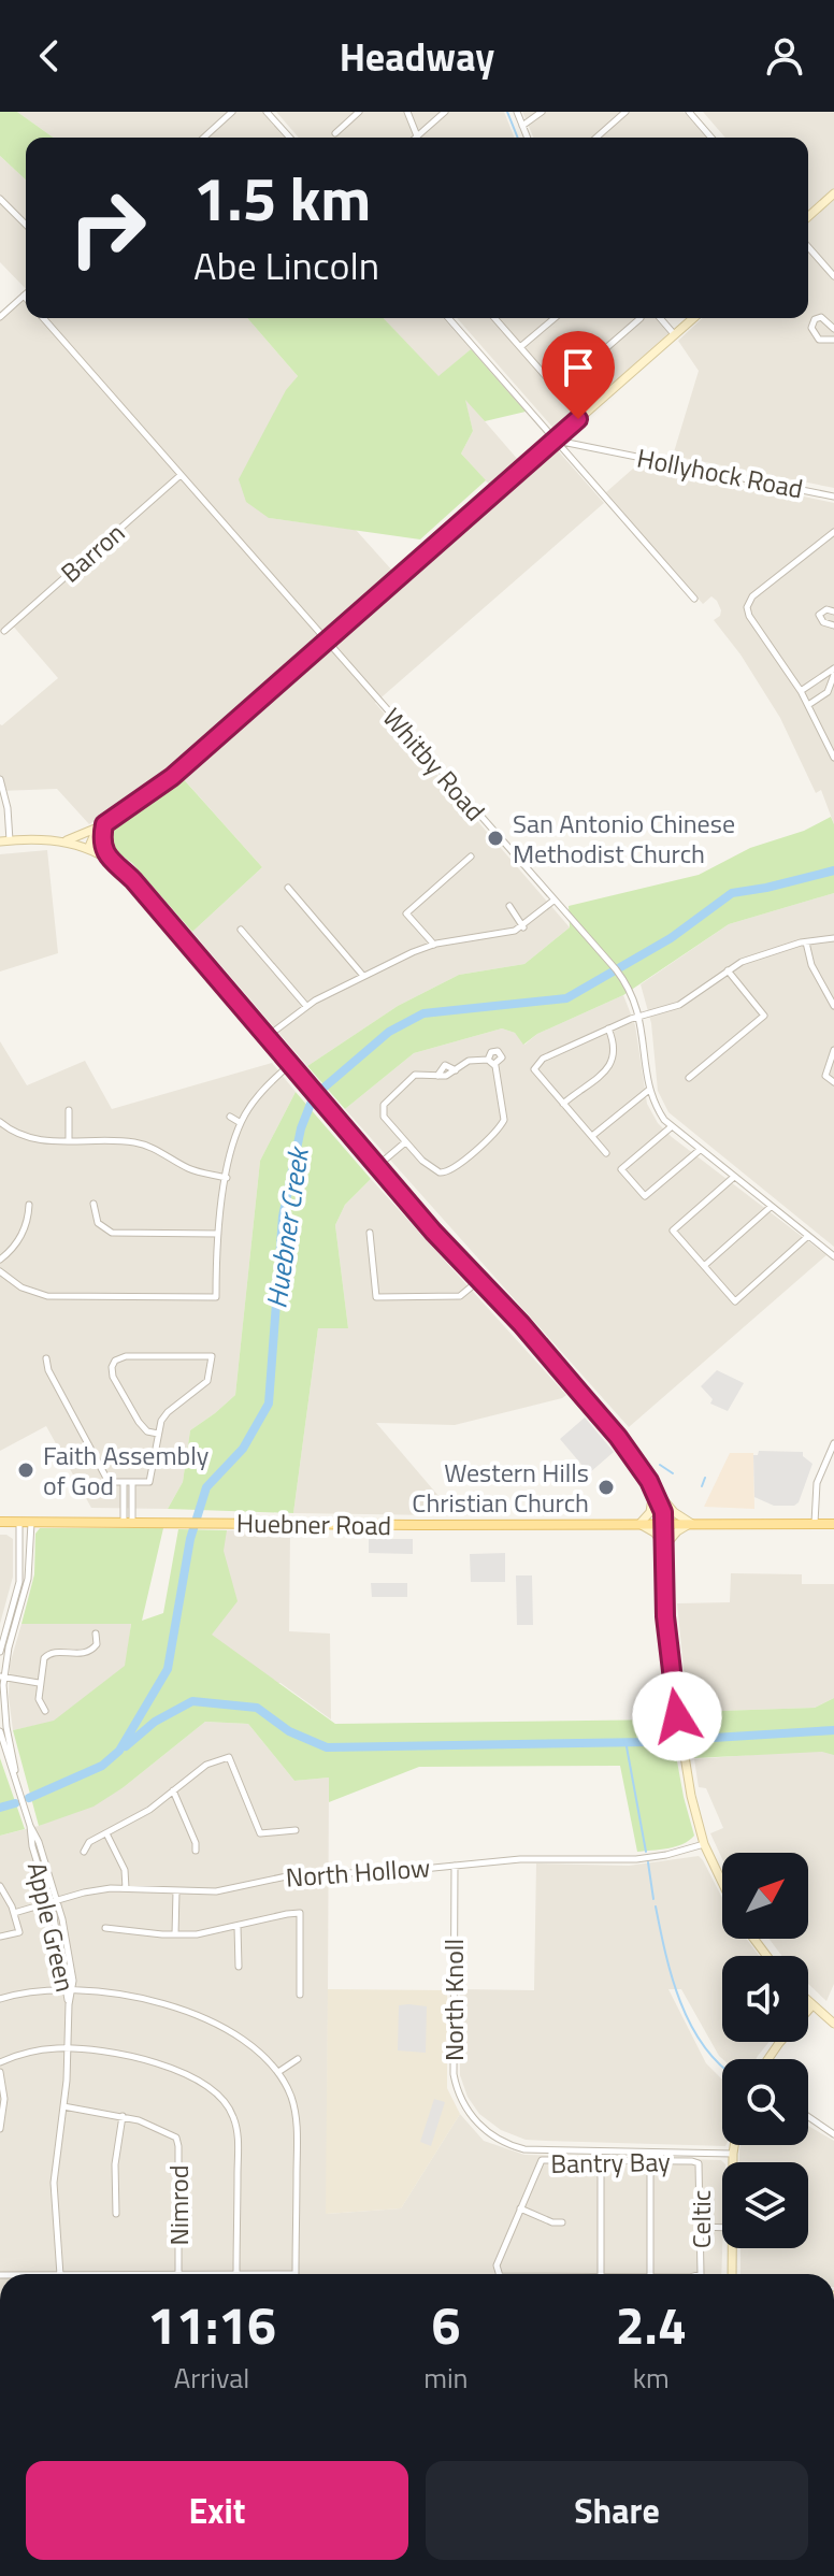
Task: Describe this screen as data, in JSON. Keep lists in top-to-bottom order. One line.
{"streets":{"main road":["Huebner Road"],"street":["Hollyhock Road","Barron","Whitby Road","North Hollow","Apple Green","North Knoll","Bantry Bay","Nimrod","Celtic"]},"crossings":[["Barron","Whitby Road"],["Huebner Road","Apple Green"],["North Hollow","Apple Green"],["North Hollow","North Knoll"],["Bantry Bay","Celtic"]],"water":["Huebner Creek"],"places":["San Antonio Chinese Methodist Church","Faith Assembly of God","Western Hills Christian Church"],"north":"top right","page":{"header":"Headway","turn":["1.5 km","Abe Lincoln"],"eta":["11:16","Arrival","6","min","2.4","km"],"buttons":["Exit","Share"]}}
